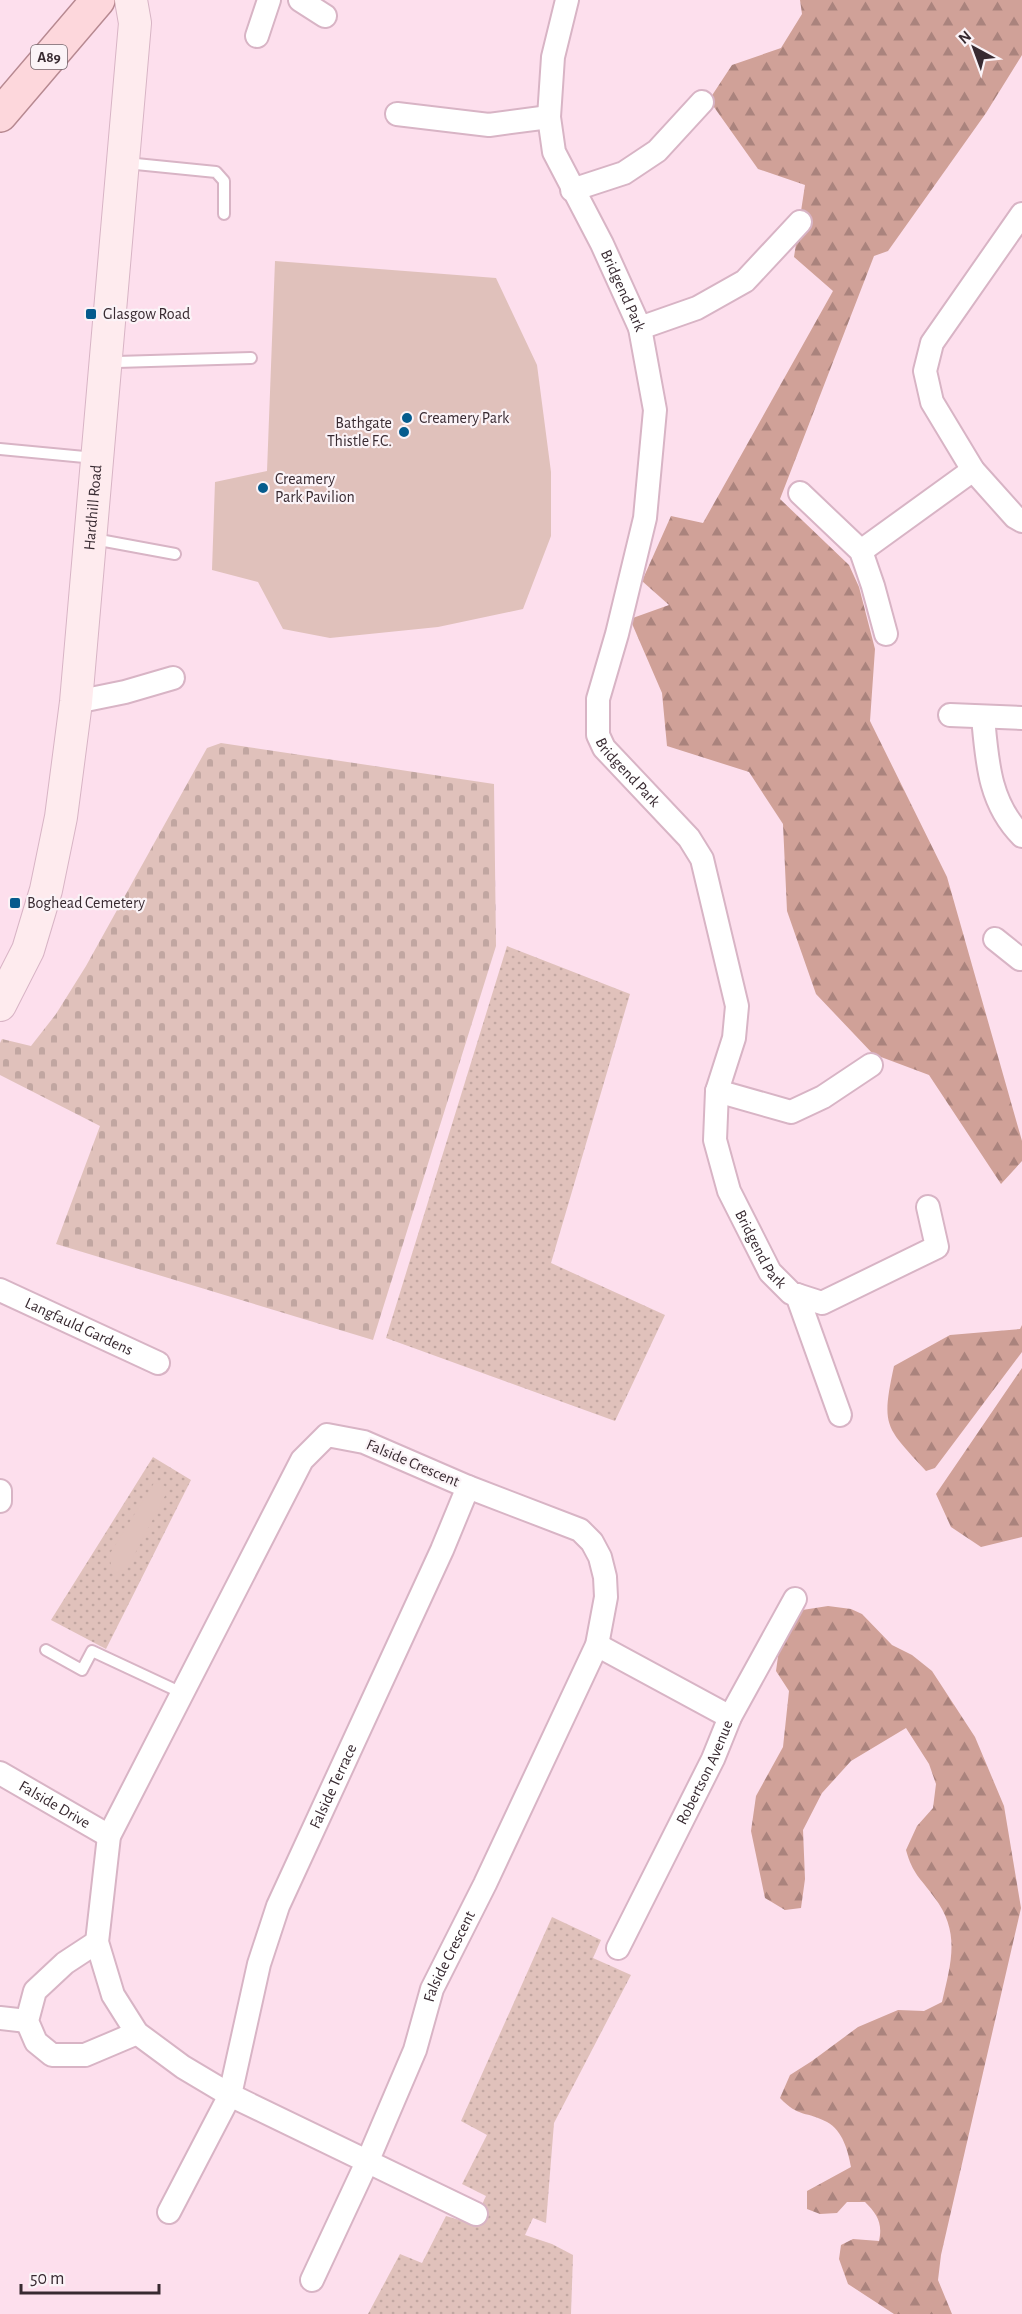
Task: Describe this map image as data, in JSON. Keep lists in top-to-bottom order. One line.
{"streets":{"main road":["A89","Hardhill Road"],"street":["Bridgend Park","Langfauld Gardens","Falside Crescent","Robertson Avenue","Falside Terrace","Falside Drive"]},"crossings":[["Falside Crescent","Falside Terrace"],["Falside Crescent","Falside Drive"]],"places":{"transit":["Glasgow Road","Boghead Cemetery"],"other":["Creamery Park","Bathgate Thistle F.C.","Creamery Park Pavilion"]},"scale_bar":"50 m","north":"top left"}
